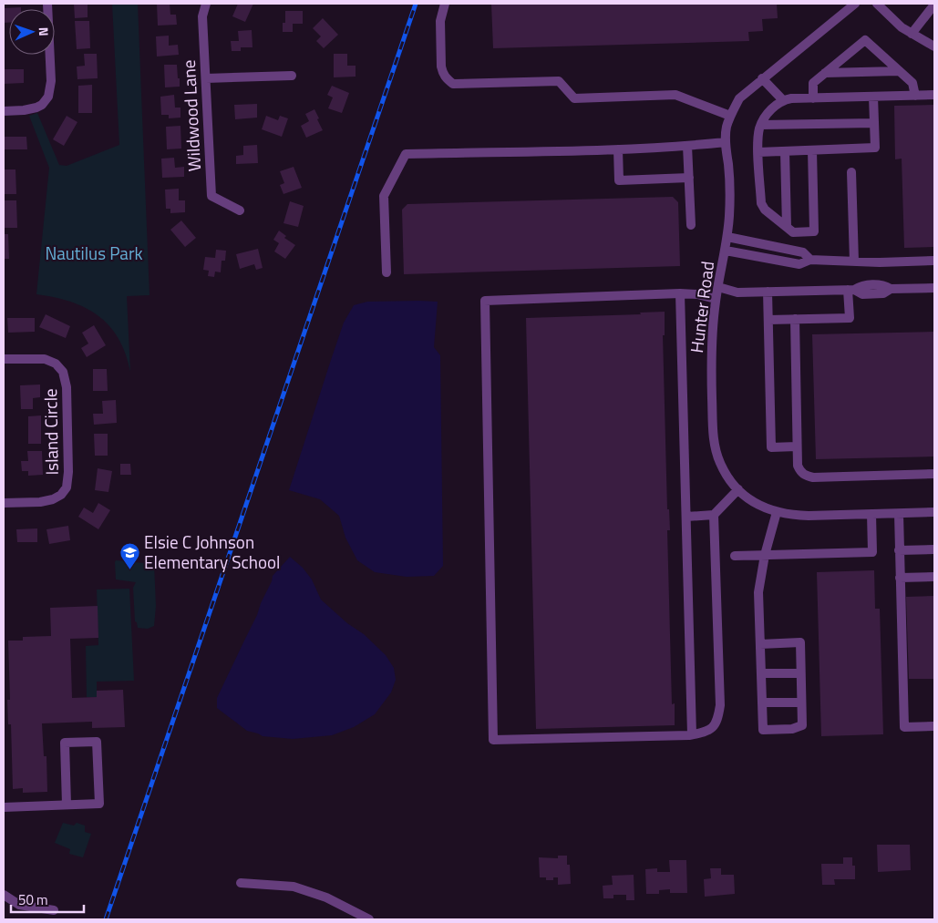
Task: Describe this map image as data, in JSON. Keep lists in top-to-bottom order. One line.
{"streets":{"street":["Wildwood Lane","Hunter Road","Island Circle"]},"parks":["Nautilus Park"],"places":{"school or university":["Elsie C Johnson Elementary School"]},"scale_bar":"50 m","north":"right"}
